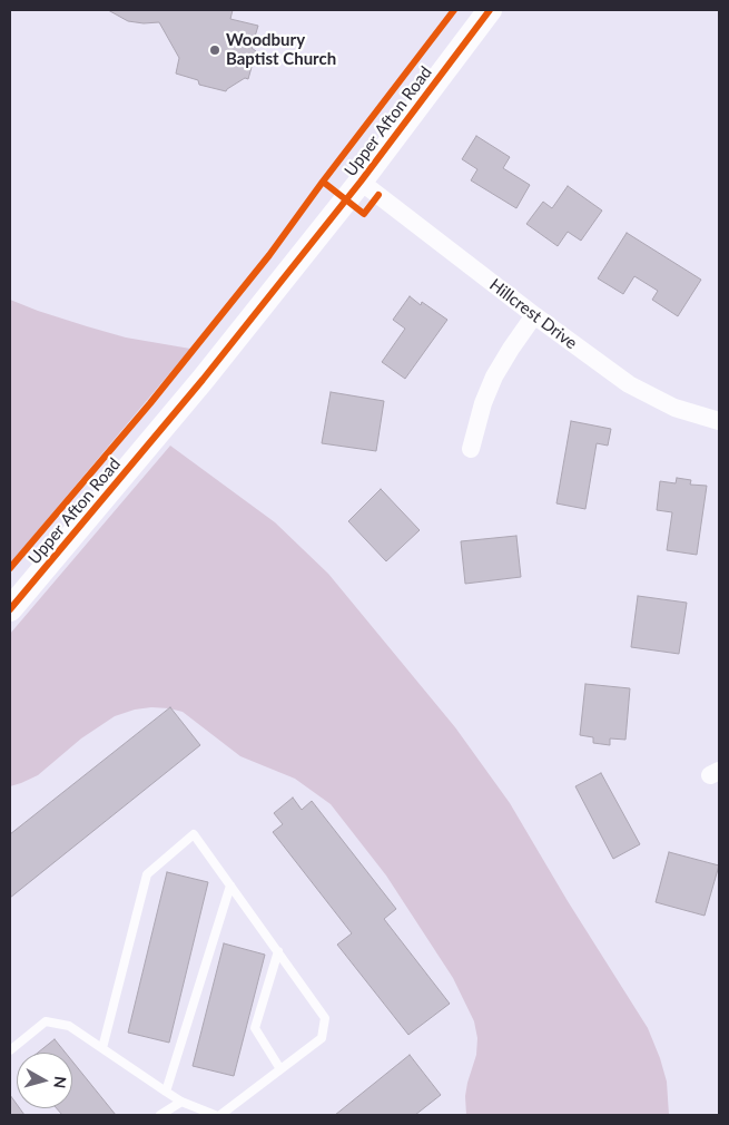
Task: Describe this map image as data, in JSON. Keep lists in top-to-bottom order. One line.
{"streets":{"street":["Upper Afton Road","Hillcrest Drive"]},"crossings":[["Upper Afton Road","Hillcrest Drive"]],"places":["Woodbury Baptist Church"],"north":"right"}
